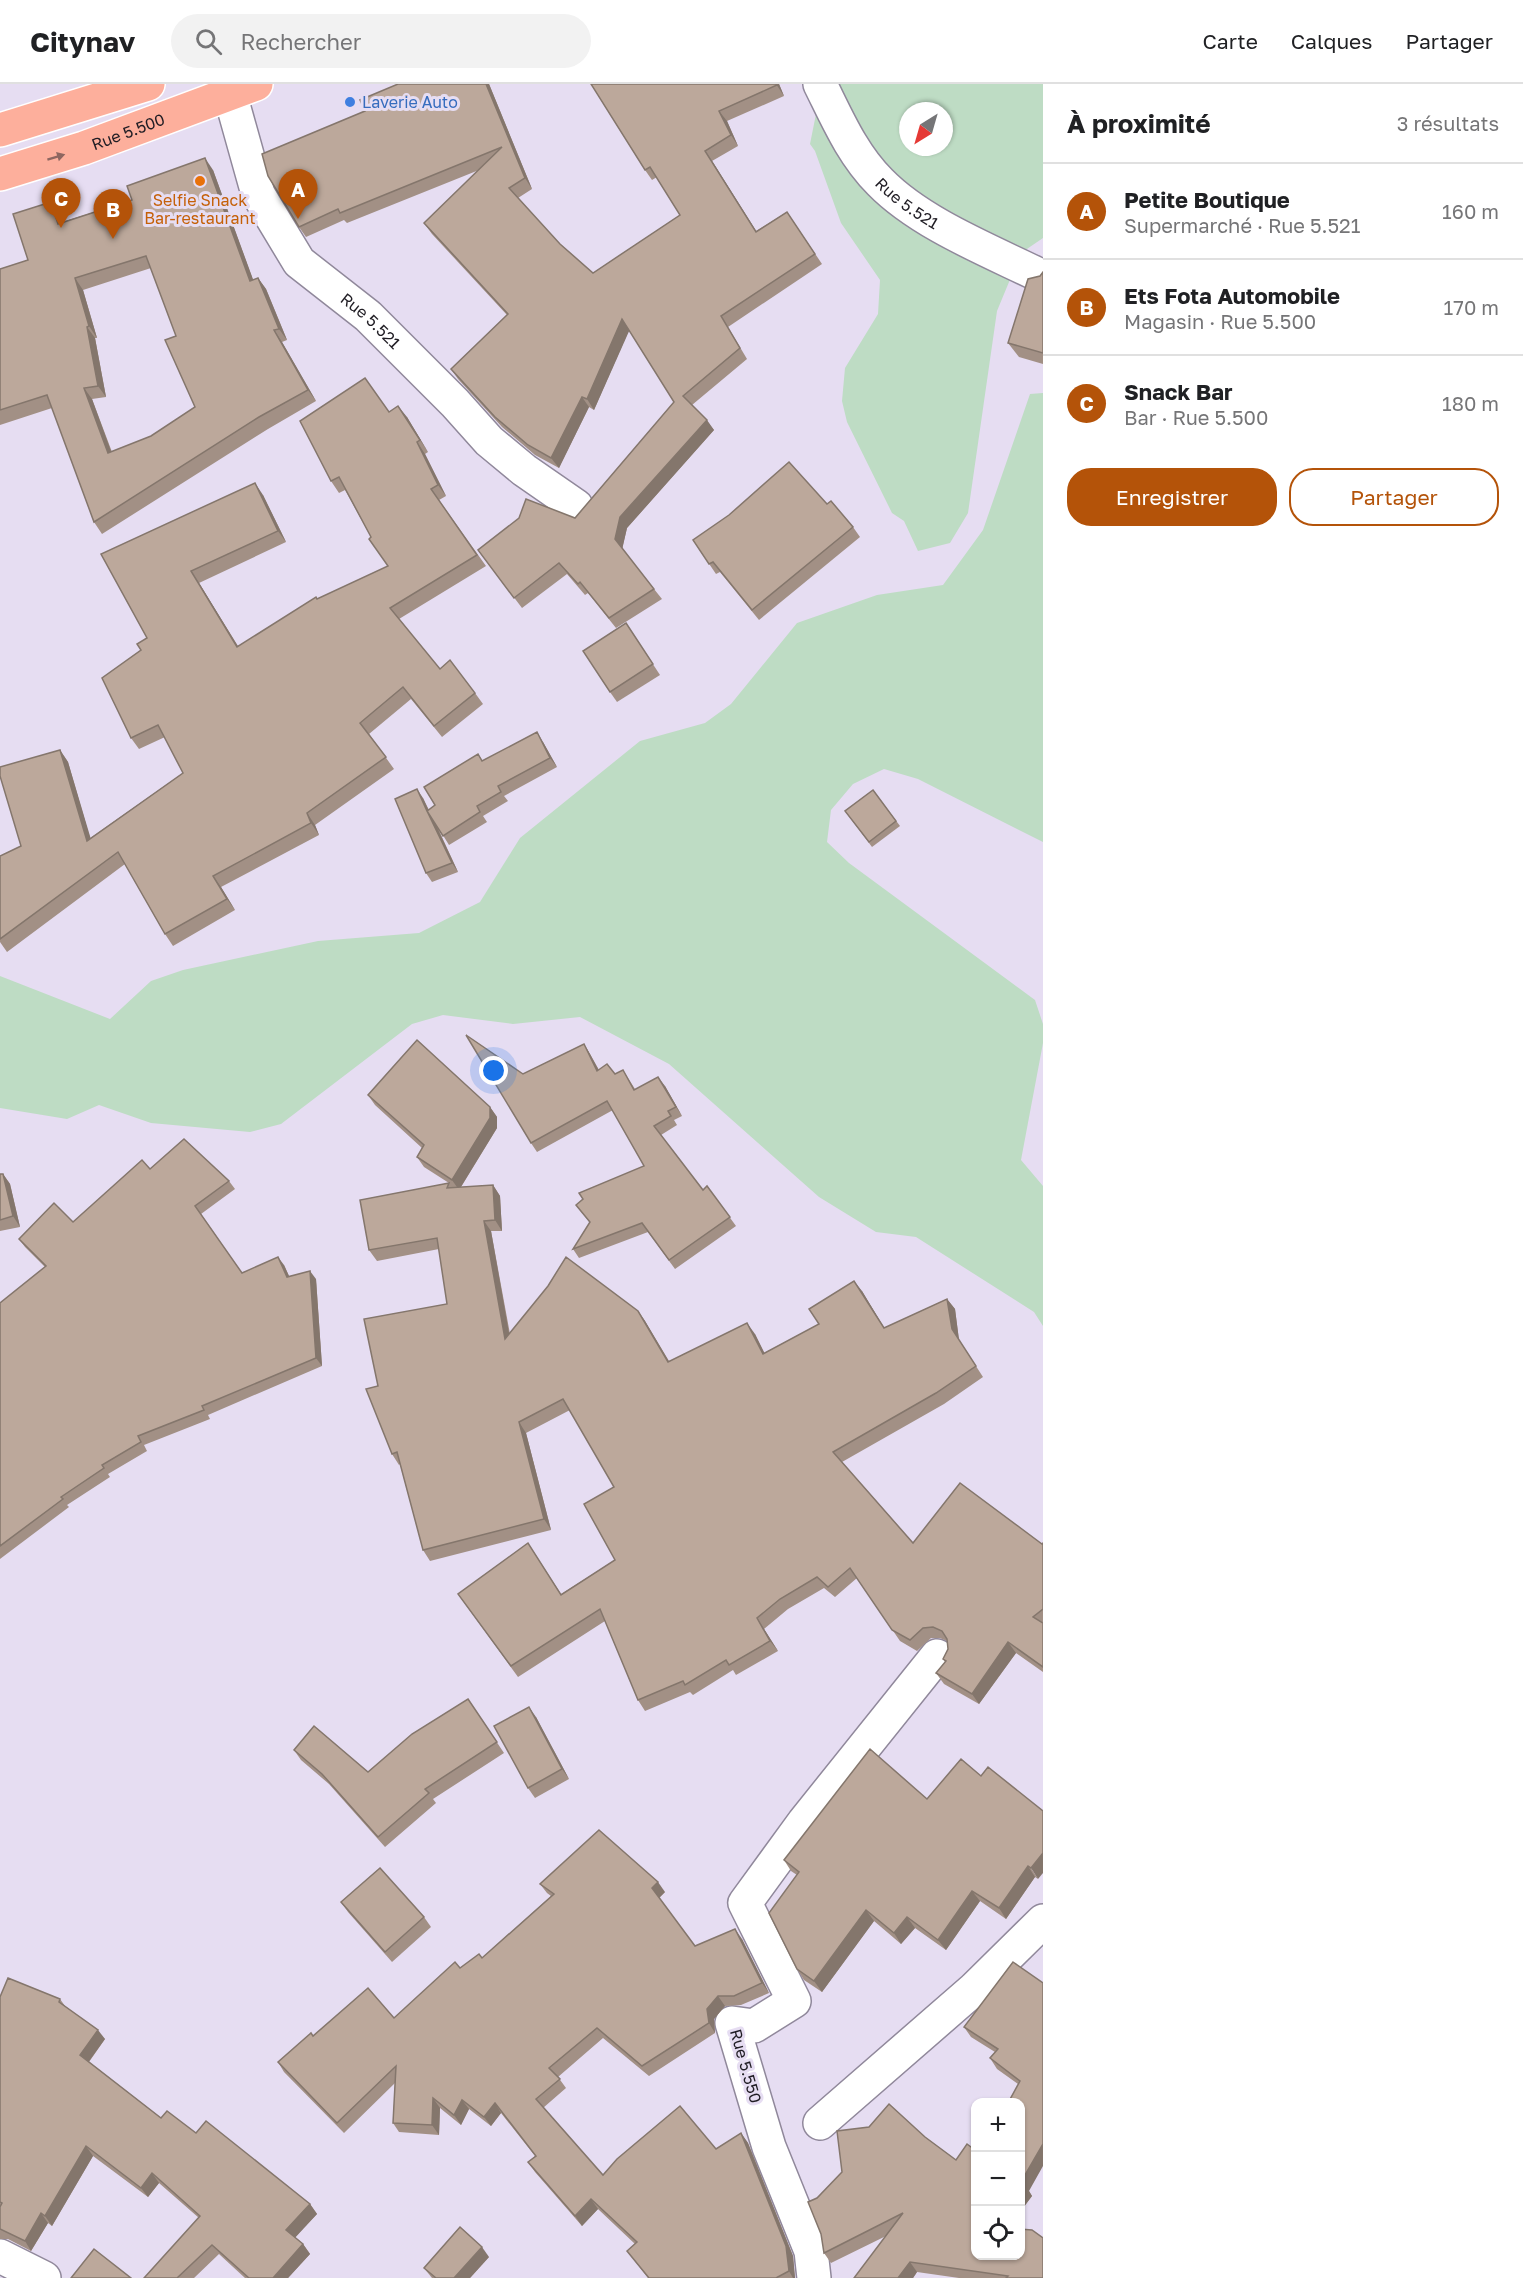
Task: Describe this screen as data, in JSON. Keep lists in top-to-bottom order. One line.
{"streets":{"main road":["Rue 5.500"],"street":["Rue 5.521","Rue 5.550"]},"crossings":[["Rue 5.500","Rue 5.521"]],"places":["Laverie Auto","Selfie Snack Bar-restaurant"],"north":"bottom left","page":{"header":"Citynav","search":"Rechercher","nav":["Carte","Calques","Partager"],"heading":["À proximité","3 résultats"],"list":[{"mark":"A","name":"Petite Boutique","note":"Supermarché · Rue 5.521","value":"160 m"},{"mark":"B","name":"Ets Fota Automobile","note":"Magasin · Rue 5.500","value":"170 m"},{"mark":"C","name":"Snack Bar","note":"Bar · Rue 5.500","value":"180 m"}],"pins":["A","C","B"],"buttons":["Enregistrer","Partager"],"map_buttons":["+","−"]}}
